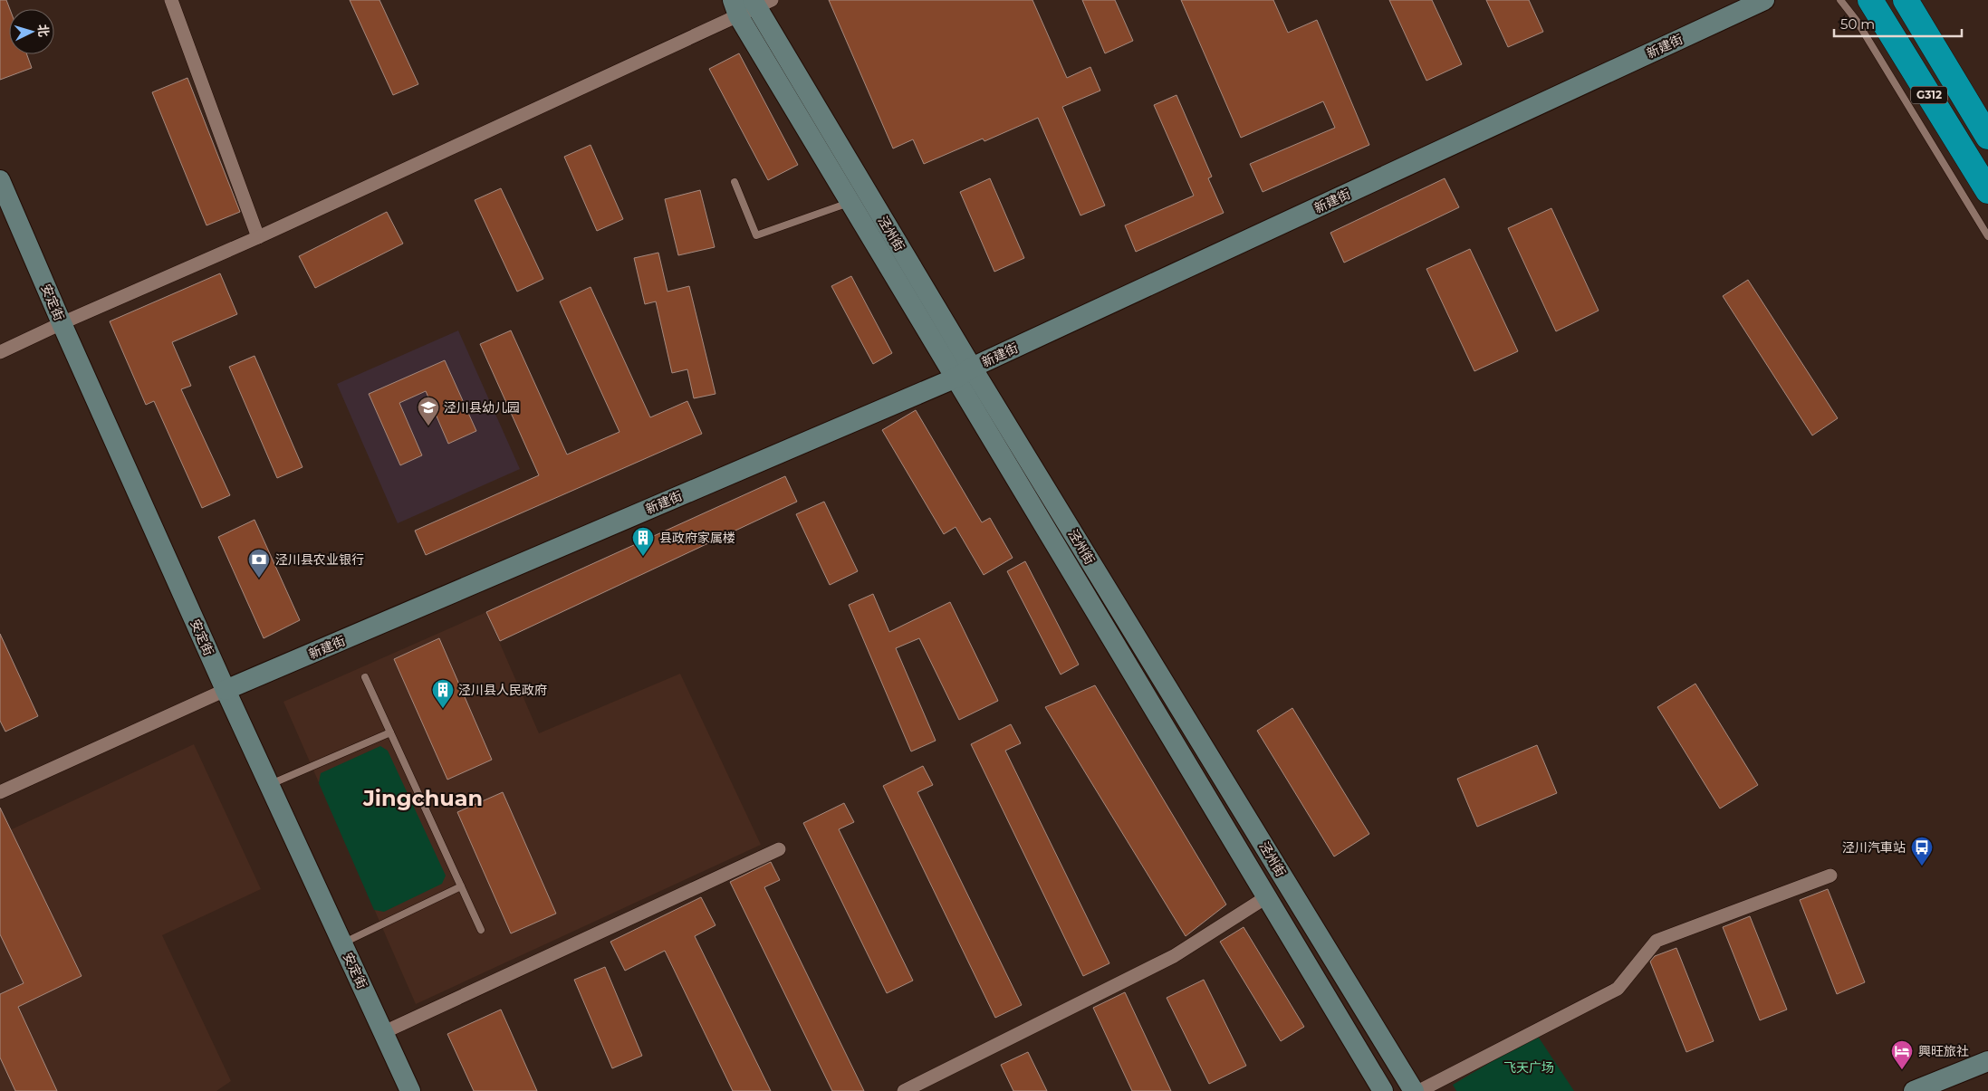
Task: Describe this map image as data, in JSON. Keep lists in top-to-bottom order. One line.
{"streets":{"highway":["G312"],"street":["新建街","泾州街","安定街"]},"crossings":[["新建街","泾州街"],["新建街","安定街"]],"districts":["Jingchuan"],"parks":["飞天广场"],"places":{"school or university":["泾川县幼儿园"],"building":["县政府家属楼","泾川县人民政府"],"bank":["泾川县农业银行"],"bus stop":["泾川汽車站"],"hotel":["興旺旅社"]},"scale_bar":"50 m","north":"right"}
